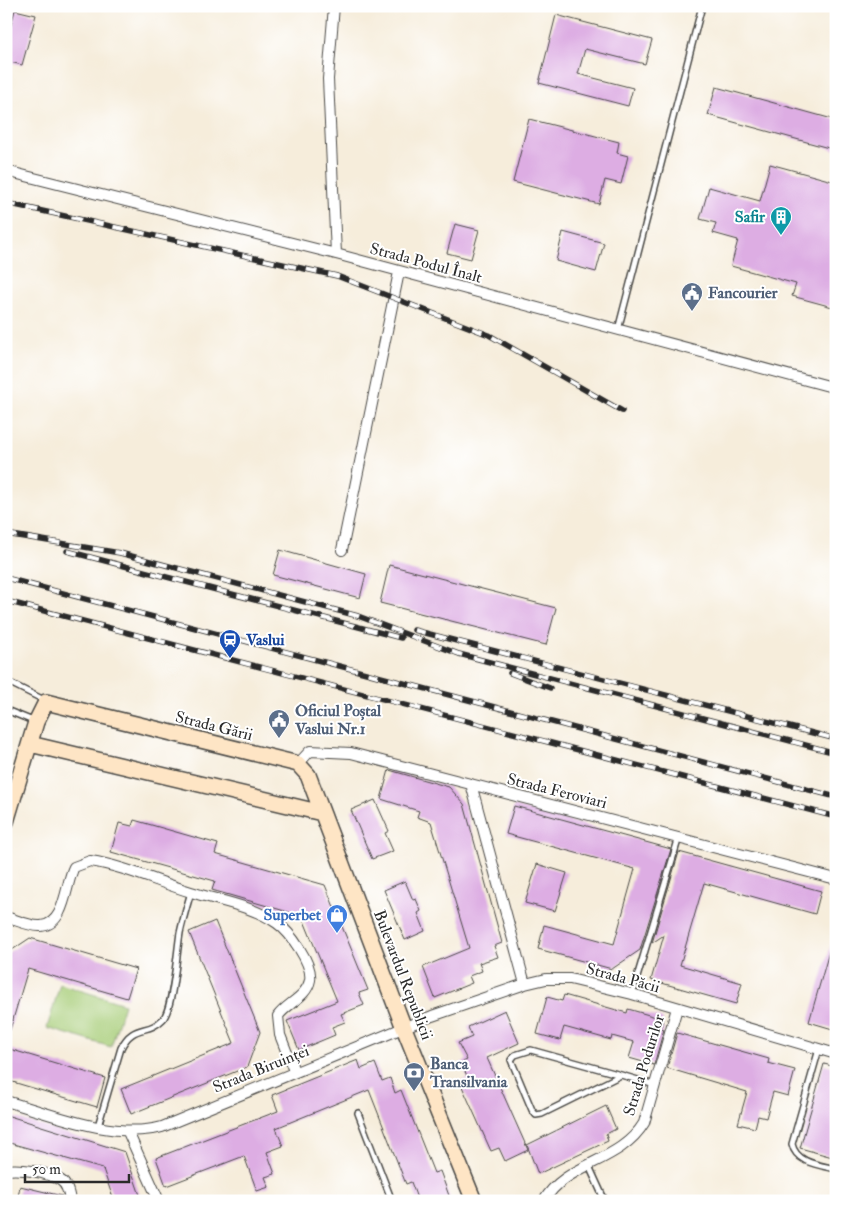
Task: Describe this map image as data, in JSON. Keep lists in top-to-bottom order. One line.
{"streets":{"street":["Strada Podul Înalt","Strada Gării","Strada Feroviari","Bulevardul Republicii","Strada Păcii","Strada Podurilor","Strada Biruinței"]},"crossings":[["Strada Gării","Bulevardul Republicii"],["Bulevardul Republicii","Strada Păcii"],["Bulevardul Republicii","Strada Biruinței"],["Strada Păcii","Strada Podurilor"],["Strada Păcii","Strada Biruinței"]],"places":{"building":["Safir"],"public building":["Fancourier","Oficiul Poștal Vaslui Nr.1"],"station":["Vaslui"],"shop":["Superbet"],"bank":["Banca Transilvania"]},"scale_bar":"50 m"}
